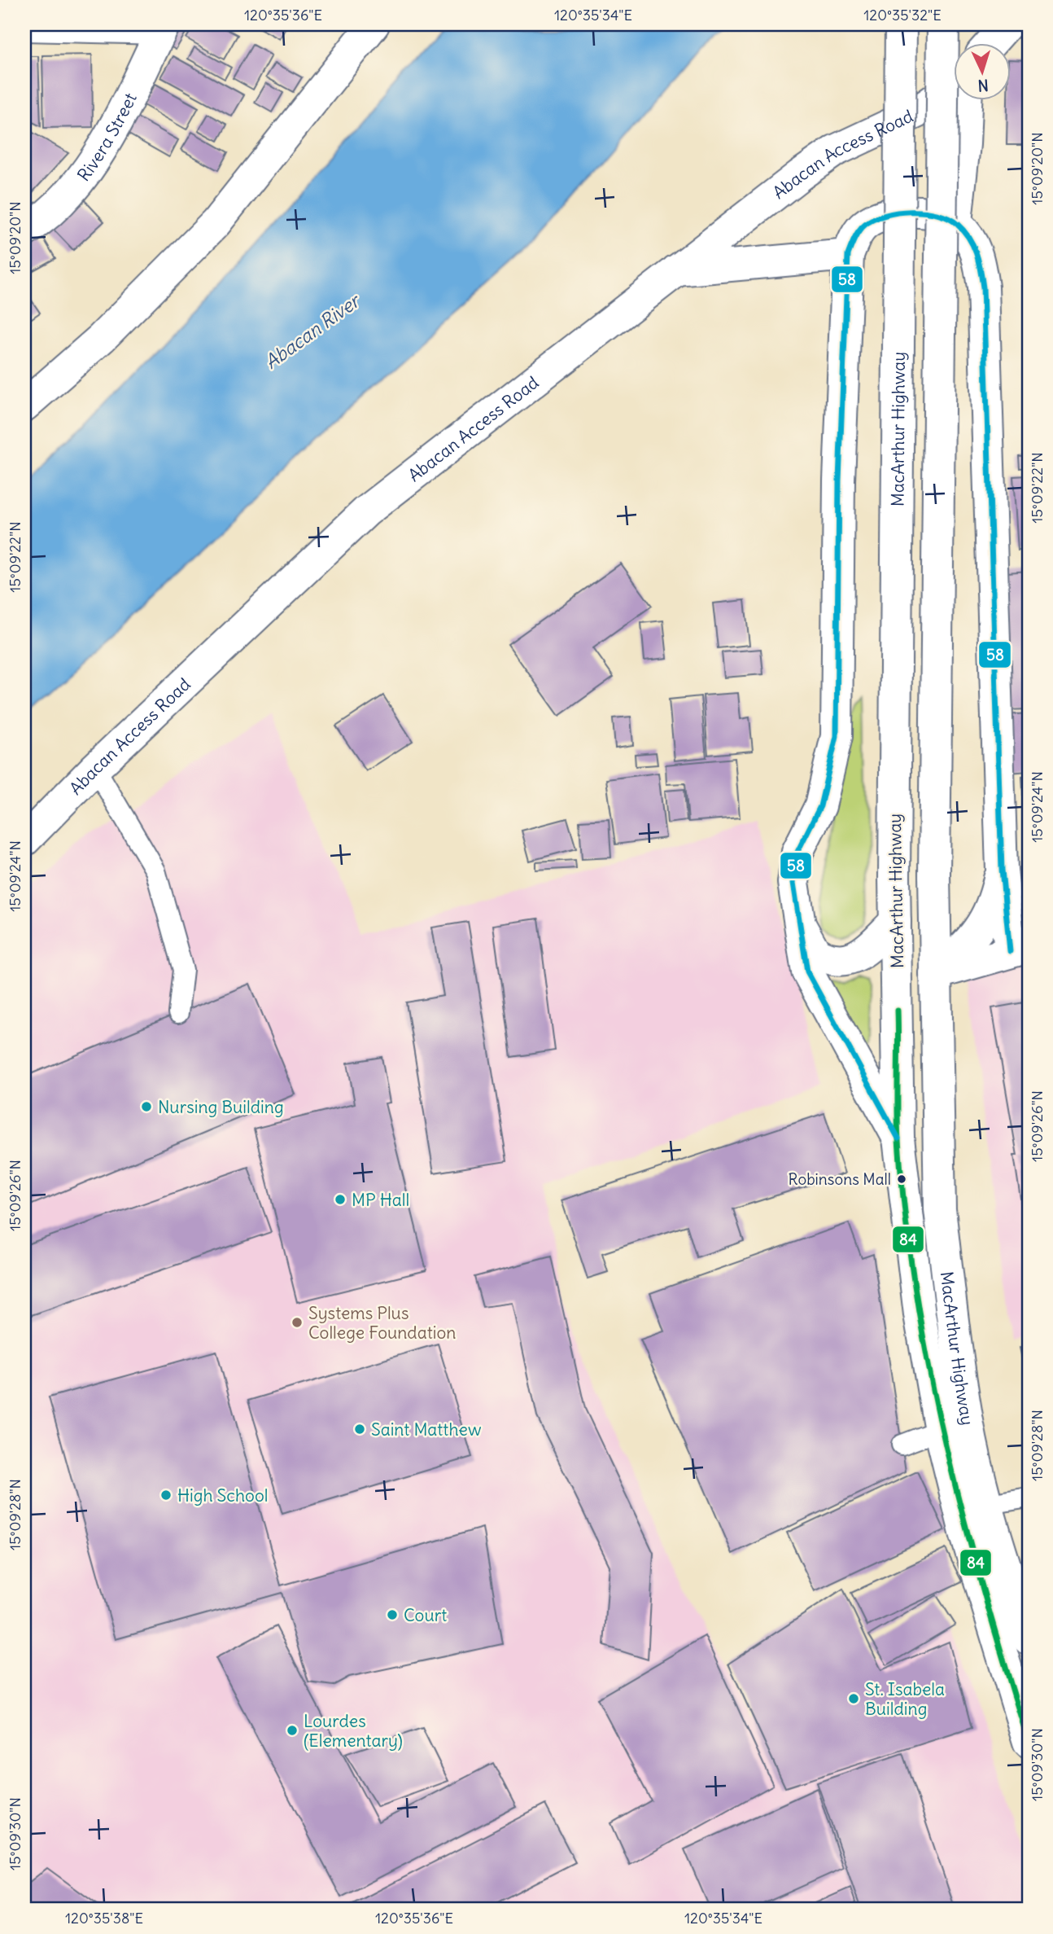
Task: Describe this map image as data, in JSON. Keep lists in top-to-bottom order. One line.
{"streets":{"main road":["Rivera Street","Abacan Access Road","MacArthur Highway"]},"water":["Abacan River"],"places":["Nursing Building","Robinsons Mall","MP Hall","Systems Plus College Foundation","Saint Matthew","High School","Court","St. Isabela Building","Lourdes (Elementary)"],"lines":["transit line 58","transit line 84"],"north":"bottom","coordinates":["120°35'36\"E","120°35'34\"E","120°35'32\"E","15°09'20\"N","15°09'22\"N","15°09'24\"N","15°09'26\"N","15°09'28\"N","15°09'30\"N","120°35'38\"E"]}
